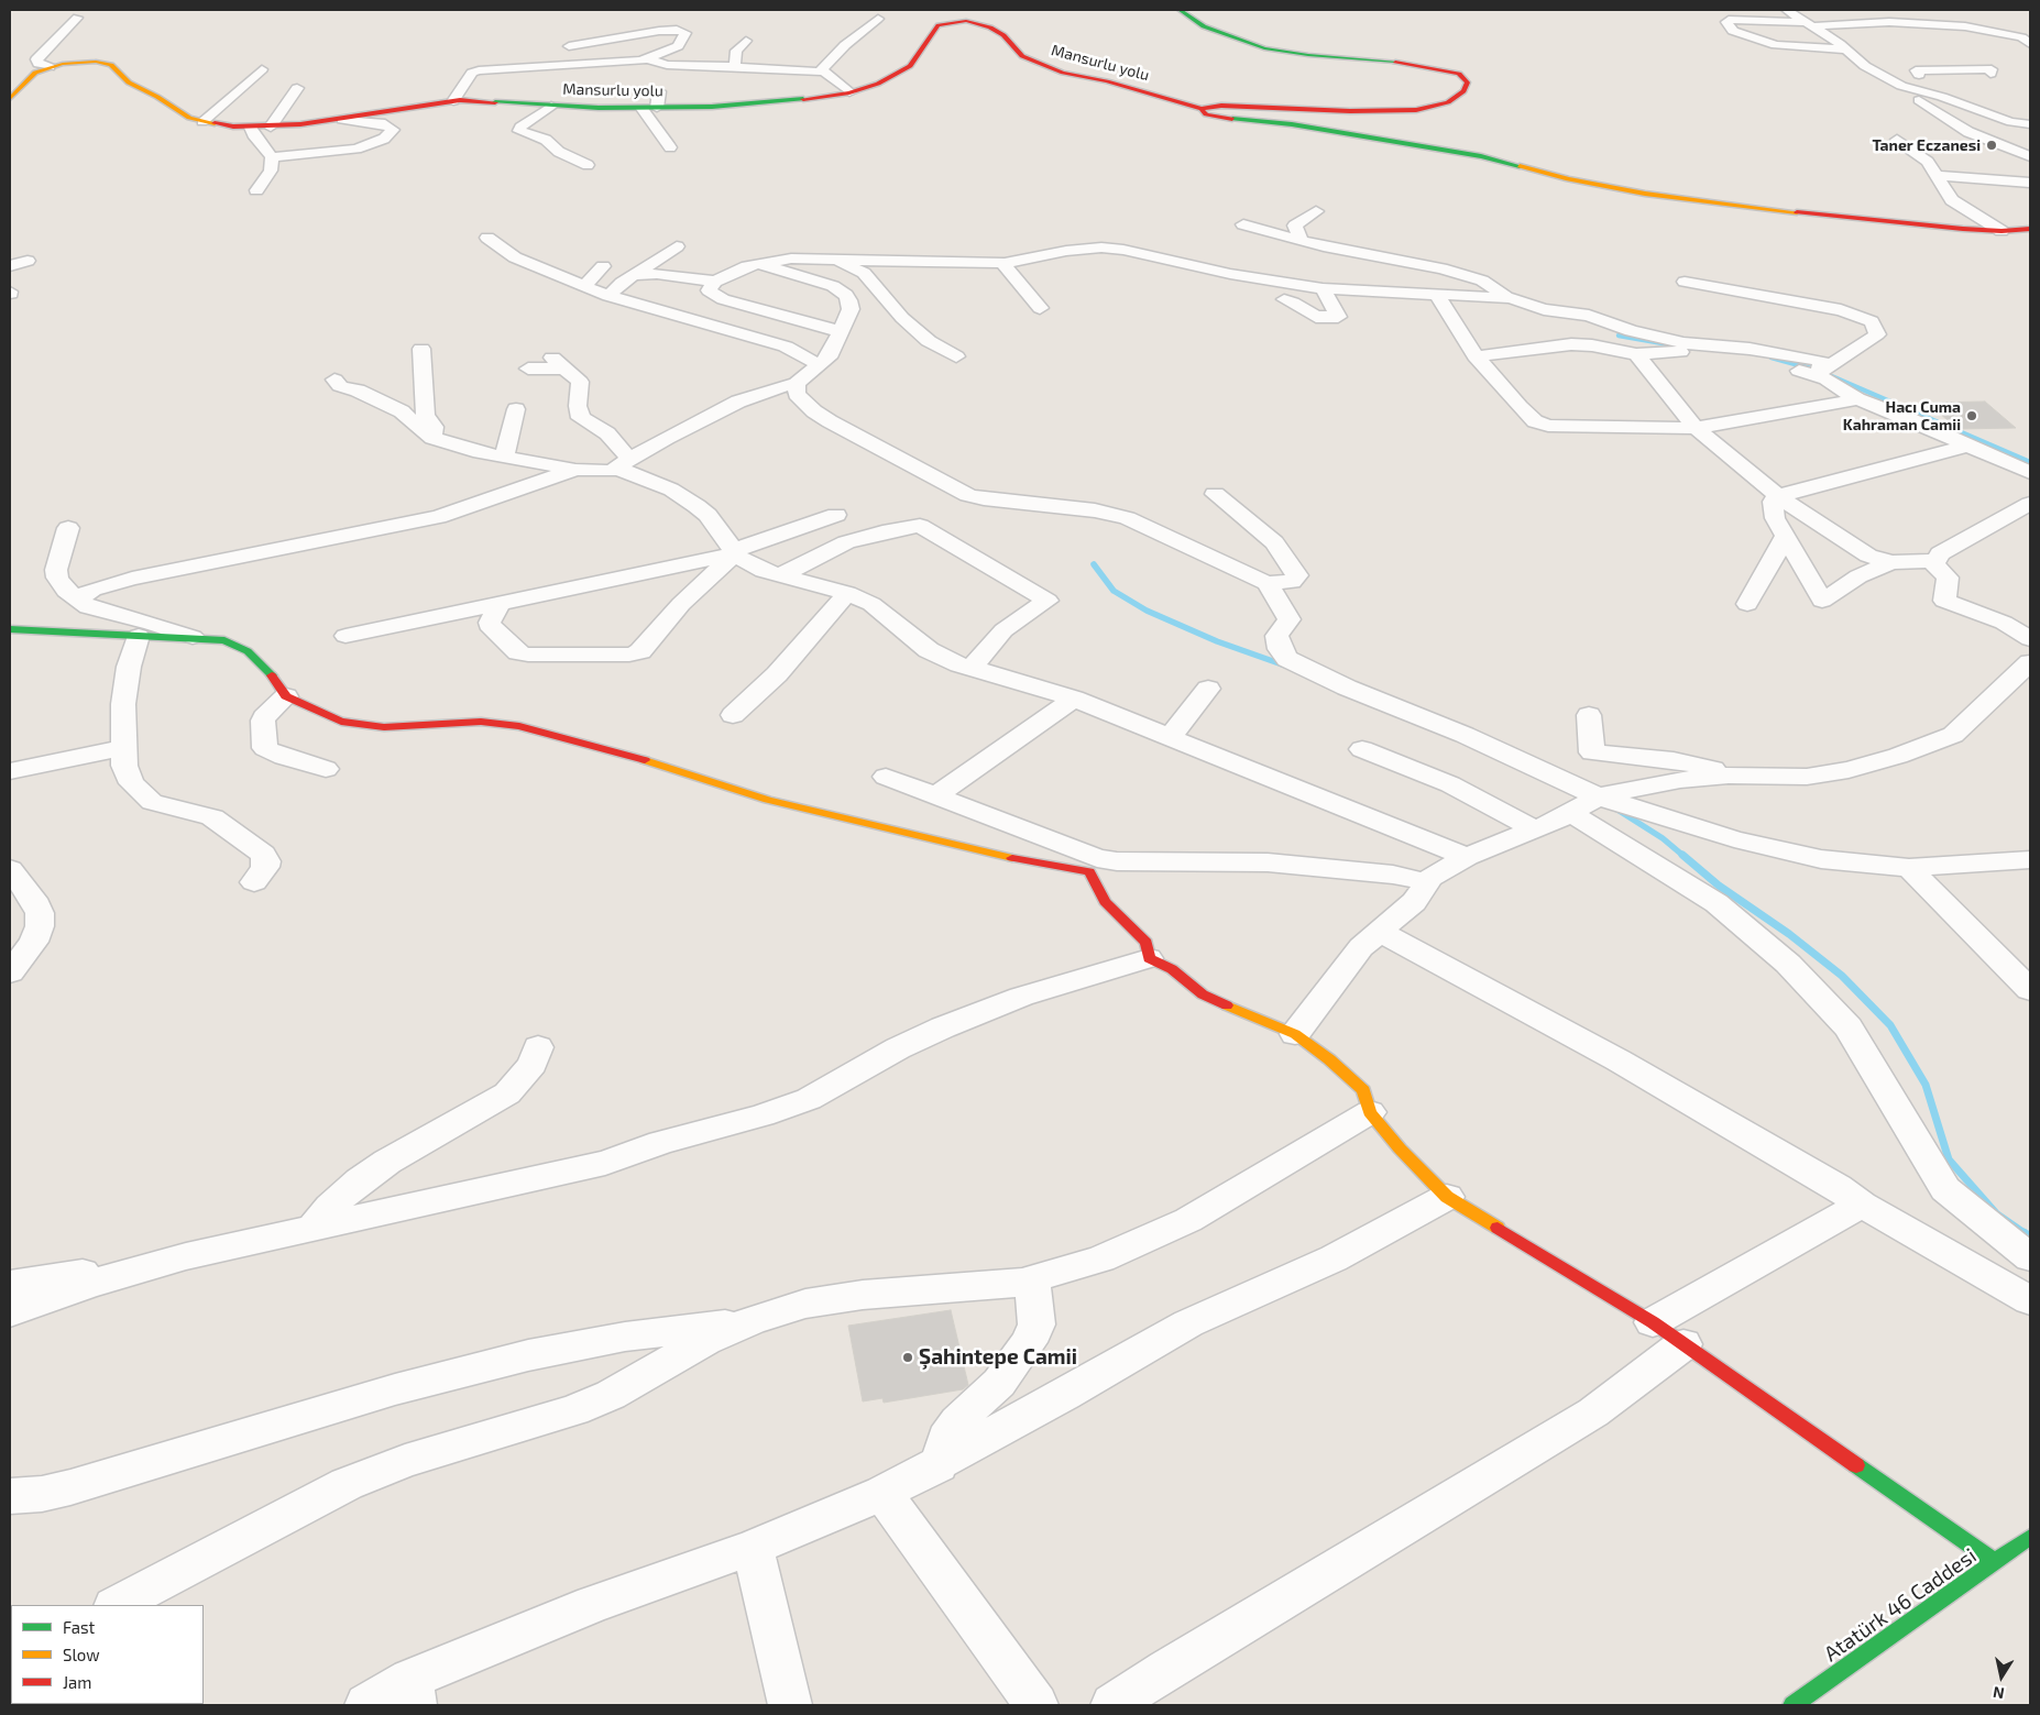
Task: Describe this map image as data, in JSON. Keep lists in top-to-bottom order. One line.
{"streets":{"street":["Mansurlu yolu","Atatürk 46 Caddesi"]},"places":["Taner Eczanesi","Hacı Cuma Kahraman Camii","Şahintepe Camii"],"legend":["Fast","Slow","Jam"],"north":"bottom"}
